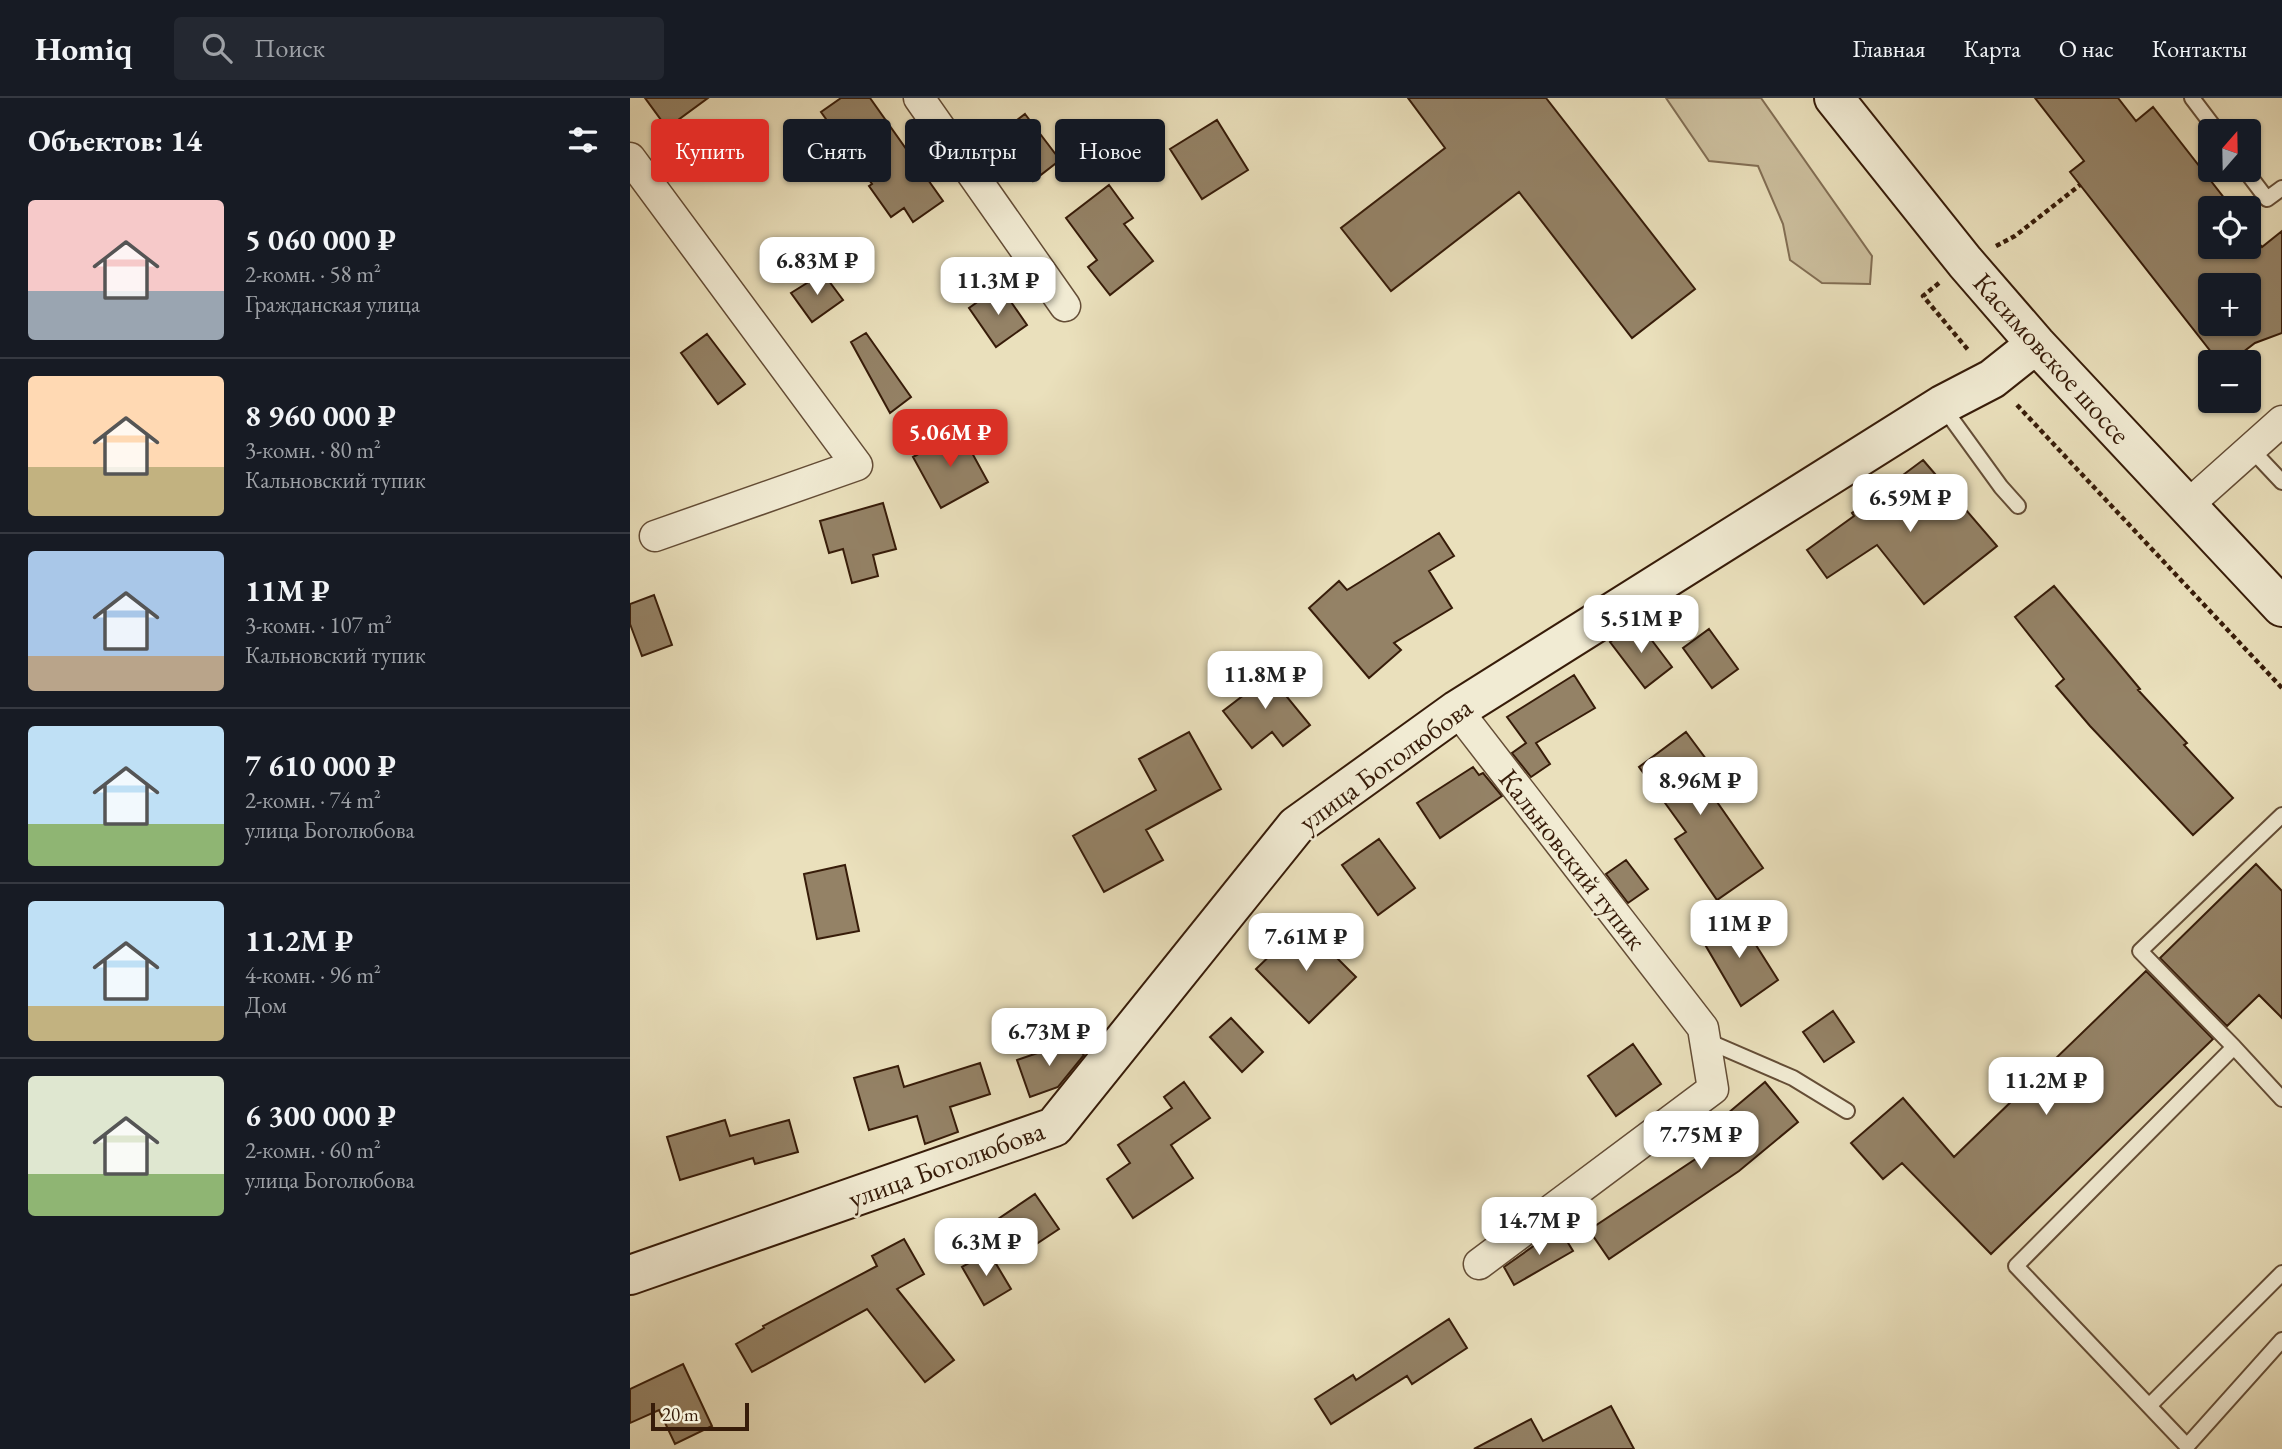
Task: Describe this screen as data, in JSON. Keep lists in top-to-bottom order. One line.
{"streets":{"street":["Касимовское шоссе","улица Боголюбова","Кальновский тупик"]},"crossings":[["Касимовское шоссе","улица Боголюбова"],["улица Боголюбова","Кальновский тупик"]],"scale_bar":"20 m","north":"top","page":{"header":"Homiq","search":"Поиск","nav":["Главная","Карта","О нас","Контакты"],"heading":"Объектов: 14","map_buttons":["+","−"],"chip":["Купить","Снять","Фильтры","Новое"],"list":[{"name":"5 060 000 ₽","note":"2-комн. · 58 m² · Гражданская улица"},{"name":"8 960 000 ₽","note":"3-комн. · 80 m² · Кальновский тупик"},{"name":"11M ₽","note":"3-комн. · 107 m² · Кальновский тупик"},{"name":"7 610 000 ₽","note":"2-комн. · 74 m² · улица Боголюбова"},{"name":"11.2M ₽","note":"4-комн. · 96 m² · Дом"},{"name":"6 300 000 ₽","note":"2-комн. · 60 m² · улица Боголюбова"}],"price":["6.83M ₽","11.3M ₽","5.06M ₽","6.59M ₽","5.51M ₽","11.8M ₽","8.96M ₽","11M ₽","7.61M ₽","6.73M ₽","11.2M ₽","7.75M ₽","14.7M ₽","6.3M ₽"],"scale":"20 m"}}
